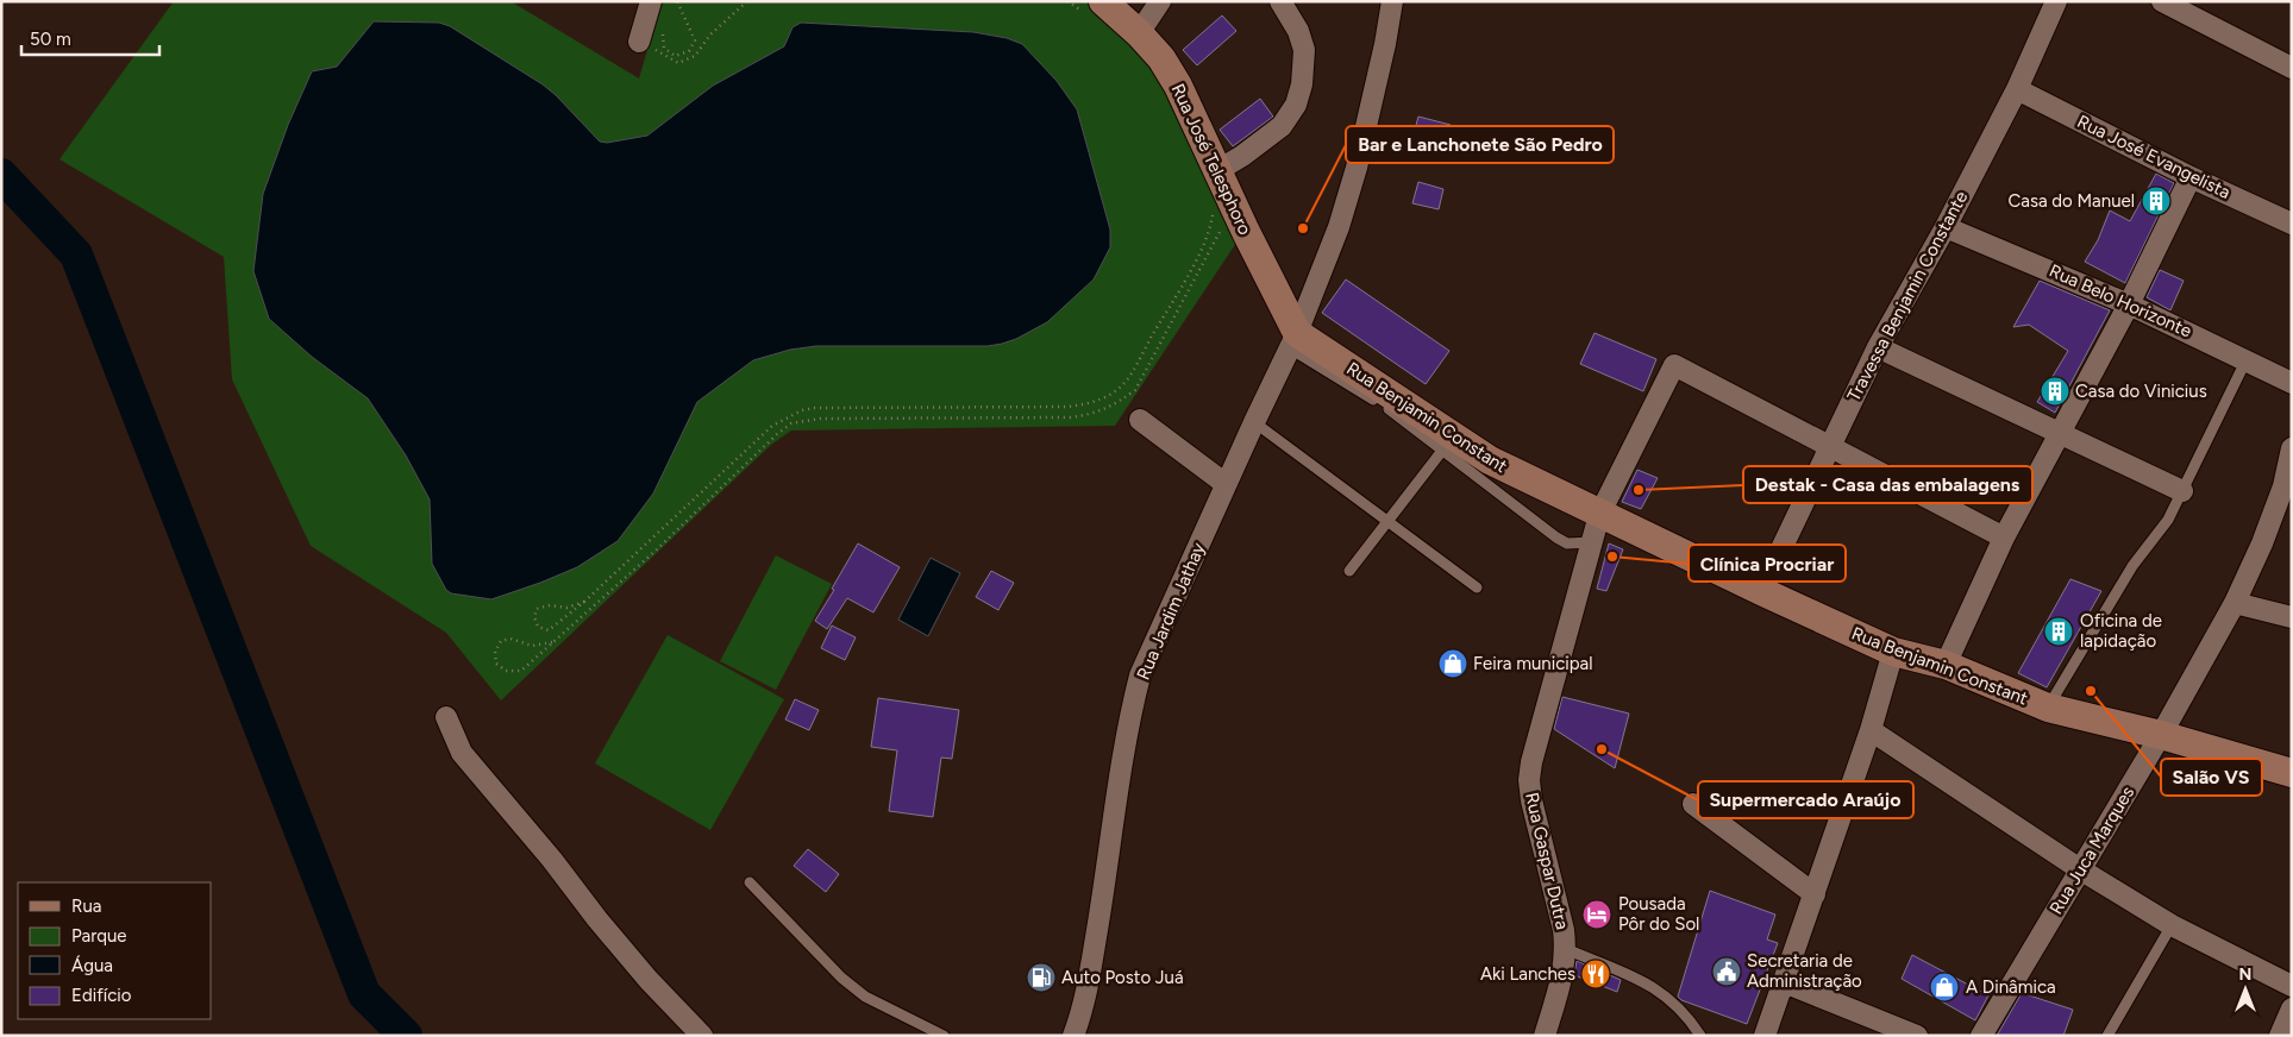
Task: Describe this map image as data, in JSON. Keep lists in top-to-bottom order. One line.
{"streets":{"street":["Rua José Evangelista","Rua José Telesphoro","Travessa Benjamin Constante","Rua Belo Horizonte","Rua Benjamin Constant","Rua Jardim Jathay","Rua Juca Marques","Rua Gaspar Dutra"]},"crossings":[["Rua José Evangelista","Travessa Benjamin Constante"],["Rua José Telesphoro","Rua Benjamin Constant"],["Rua José Telesphoro","Rua Jardim Jathay"],["Travessa Benjamin Constante","Rua Belo Horizonte"],["Travessa Benjamin Constante","Rua Benjamin Constant"],["Travessa Benjamin Constante","Rua Gaspar Dutra"],["Rua Benjamin Constant","Rua Jardim Jathay"],["Rua Benjamin Constant","Rua Juca Marques"],["Rua Benjamin Constant","Rua Gaspar Dutra"]],"places":{"building":["Casa do Manuel","Casa do Vinicius","Oficina de lapidação"],"other":["Bar e Lanchonete São Pedro","Destak - Casa das embalagens","Clínica Procriar","Salão VS","Supermercado Araújo"],"shop":["Feira municipal","A Dinâmica"],"hotel":["Pousada Pôr do Sol"],"public building":["Secretaria de Administração"],"restaurant":["Aki Lanches"],"fuel station":["Auto Posto Juá"]},"legend":["Rua","Parque","Água","Edifício"],"scale_bar":"50 m","north":"top"}
